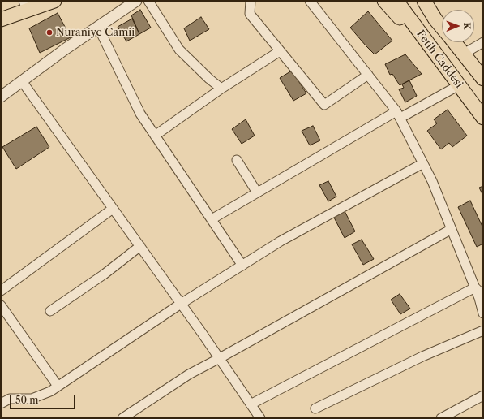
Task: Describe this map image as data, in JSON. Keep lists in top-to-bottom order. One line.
{"streets":{"main road":["Fetih Caddesi"]},"places":["Nuraniye Camii"],"scale_bar":"50 m","north":"right"}
